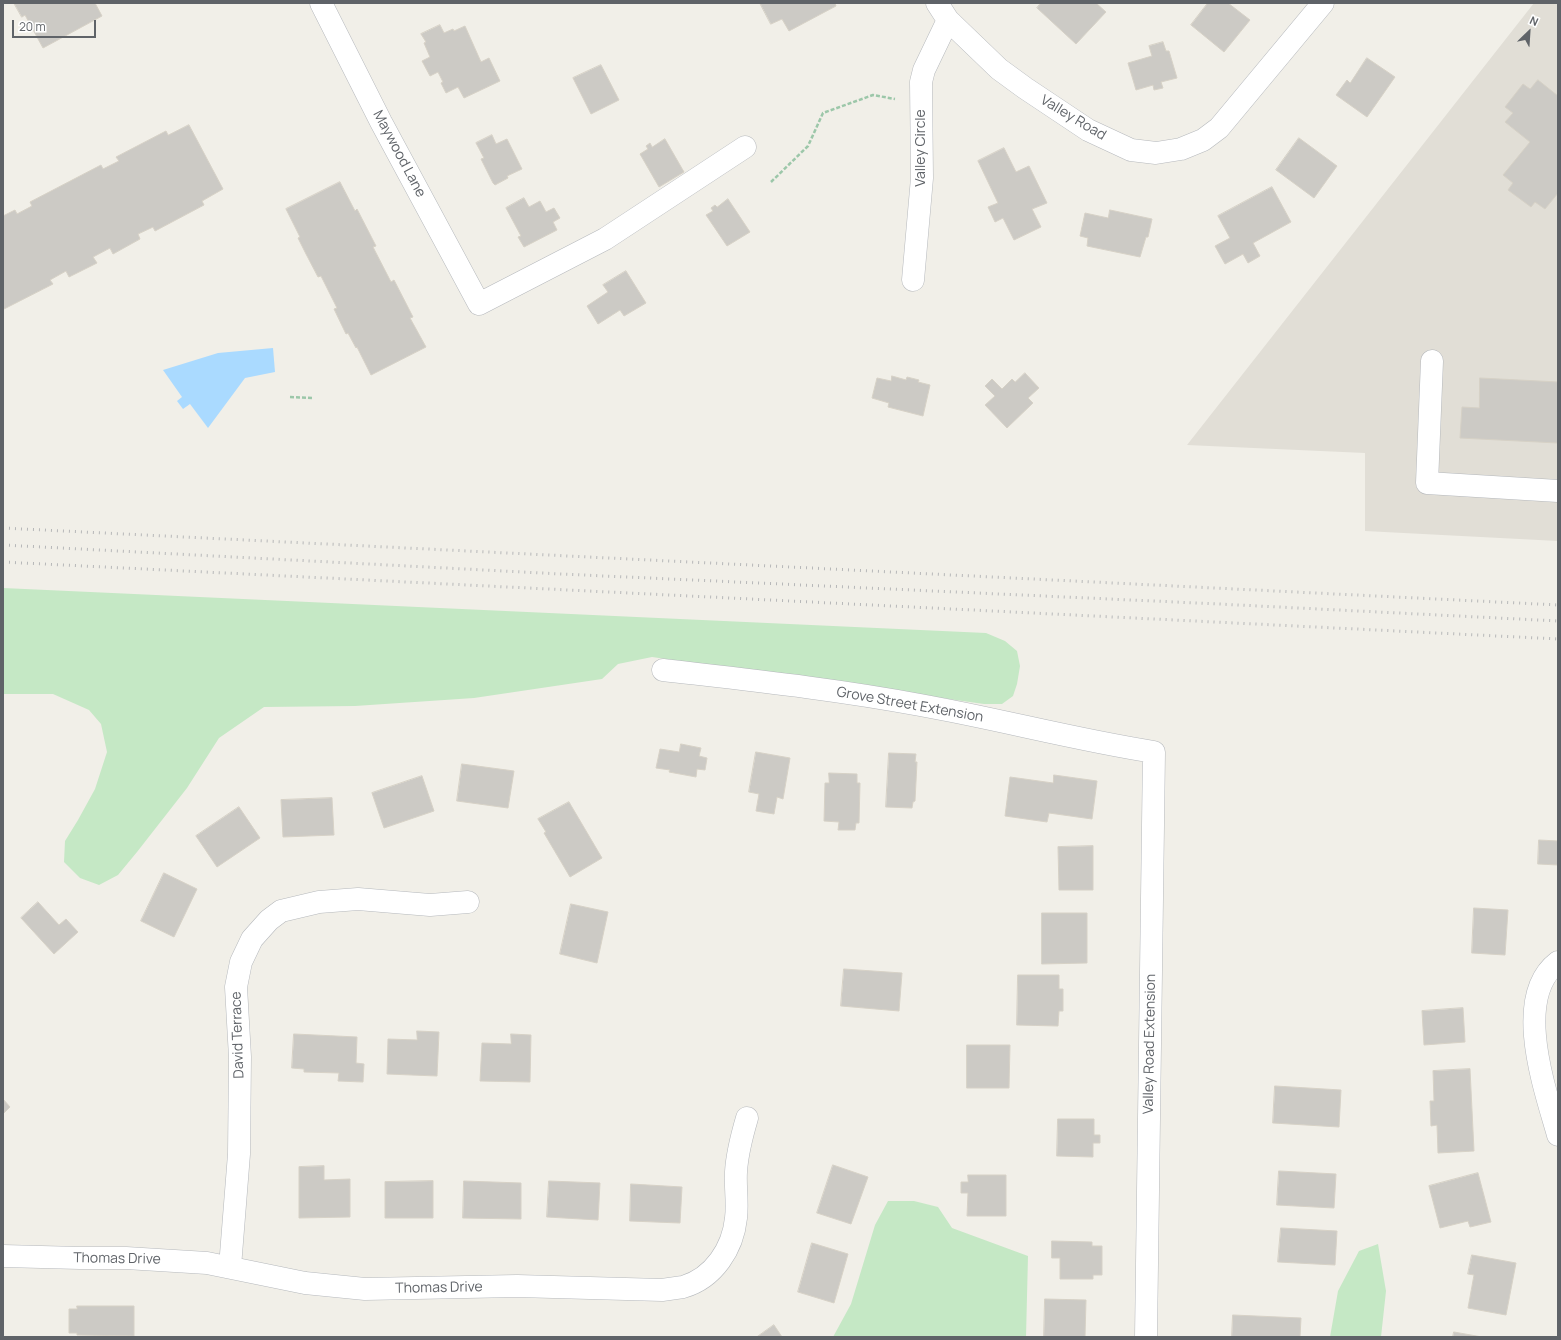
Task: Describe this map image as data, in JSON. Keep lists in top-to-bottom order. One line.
{"streets":{"street":["Valley Road","Valley Circle","Maywood Lane","Grove Street Extension","David Terrace","Valley Road Extension","Thomas Drive"]},"crossings":[["Valley Road","Valley Circle"],["Grove Street Extension","Valley Road Extension"],["David Terrace","Thomas Drive"]],"scale_bar":"20 m","north":"top right"}
